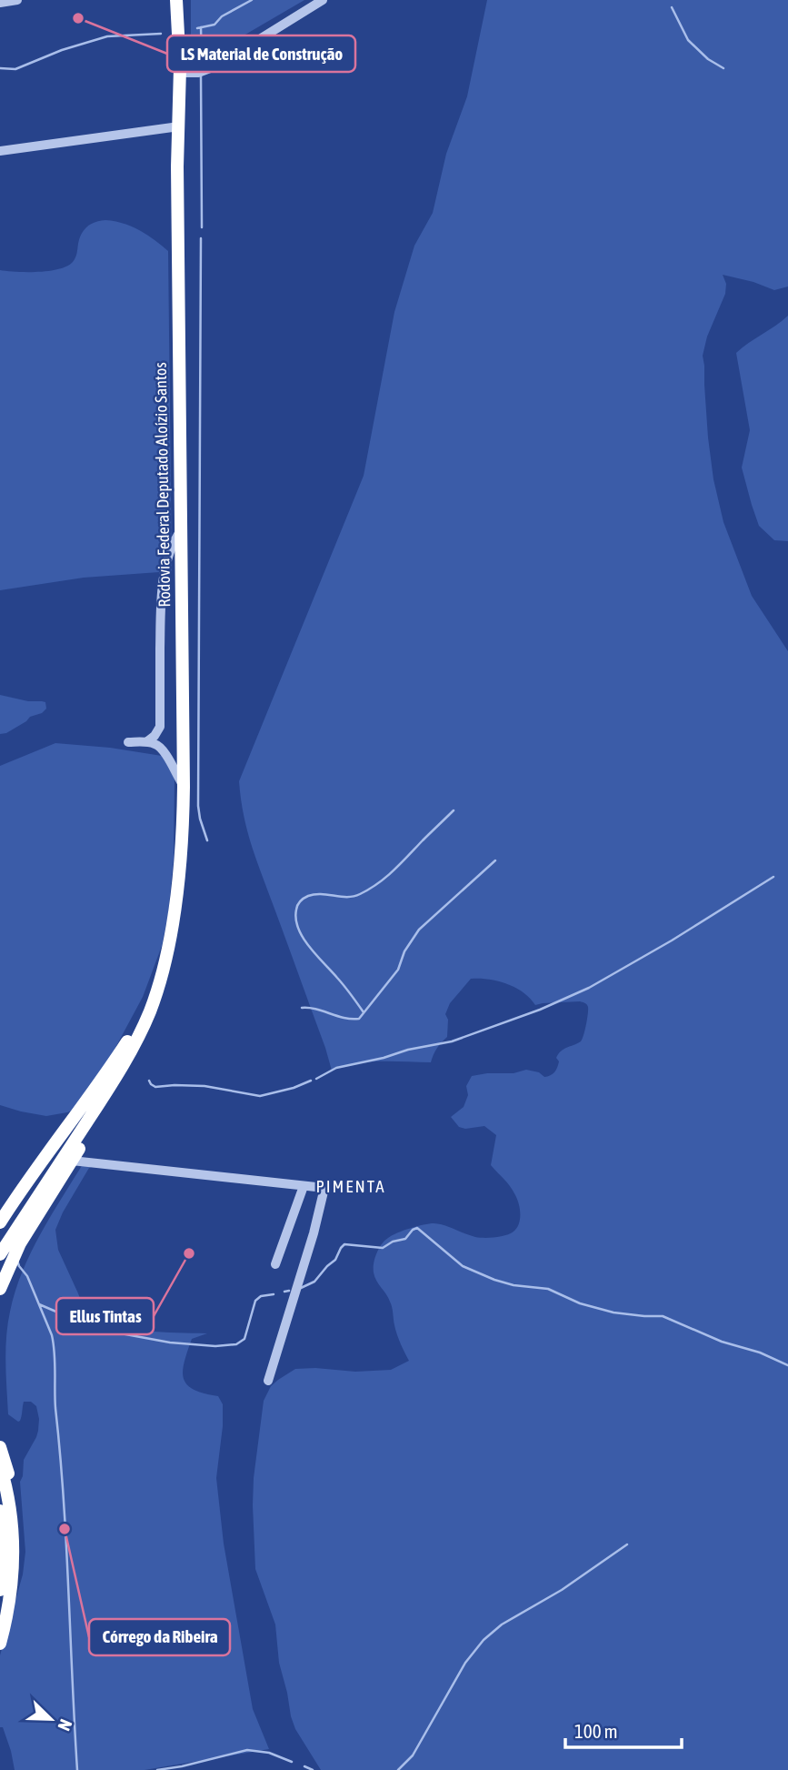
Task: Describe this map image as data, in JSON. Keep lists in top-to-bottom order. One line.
{"streets":{"highway":["Rodovia Federal Deputado Aloízio Santos"]},"districts":["PIMENTA"],"places":["LS Material de Construção","Ellus Tintas","Córrego da Ribeira"],"scale_bar":"100 m","north":"bottom right"}
